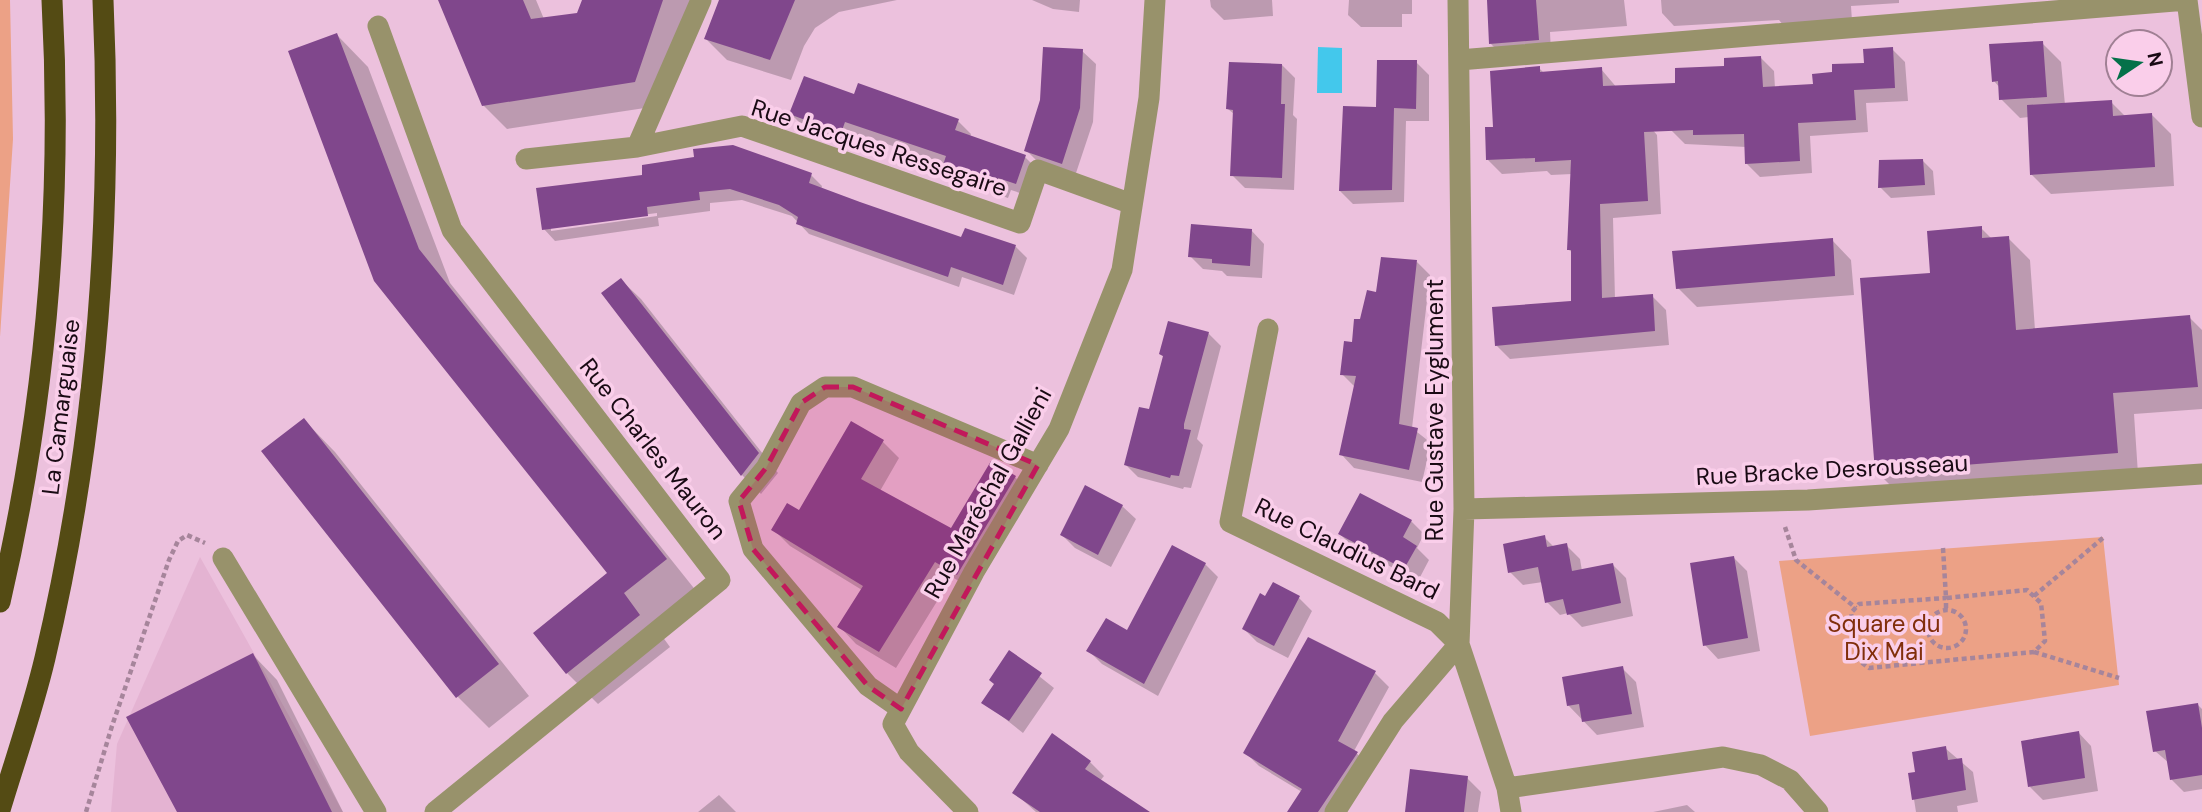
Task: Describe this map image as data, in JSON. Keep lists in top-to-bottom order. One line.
{"streets":{"highway":["La Camarguaise"],"street":["Rue Jacques Ressegaire","Rue Gustave Eyglument","Rue Charles Mauron","Rue Bracke Desrousseau","Rue Maréchal Gallieni","Rue Claudius Bard"]},"crossings":[["Rue Jacques Ressegaire","Rue Maréchal Gallieni"],["Rue Gustave Eyglument","Rue Bracke Desrousseau"],["Rue Gustave Eyglument","Rue Claudius Bard"]],"parks":["Square du Dix Mai"],"north":"right"}
